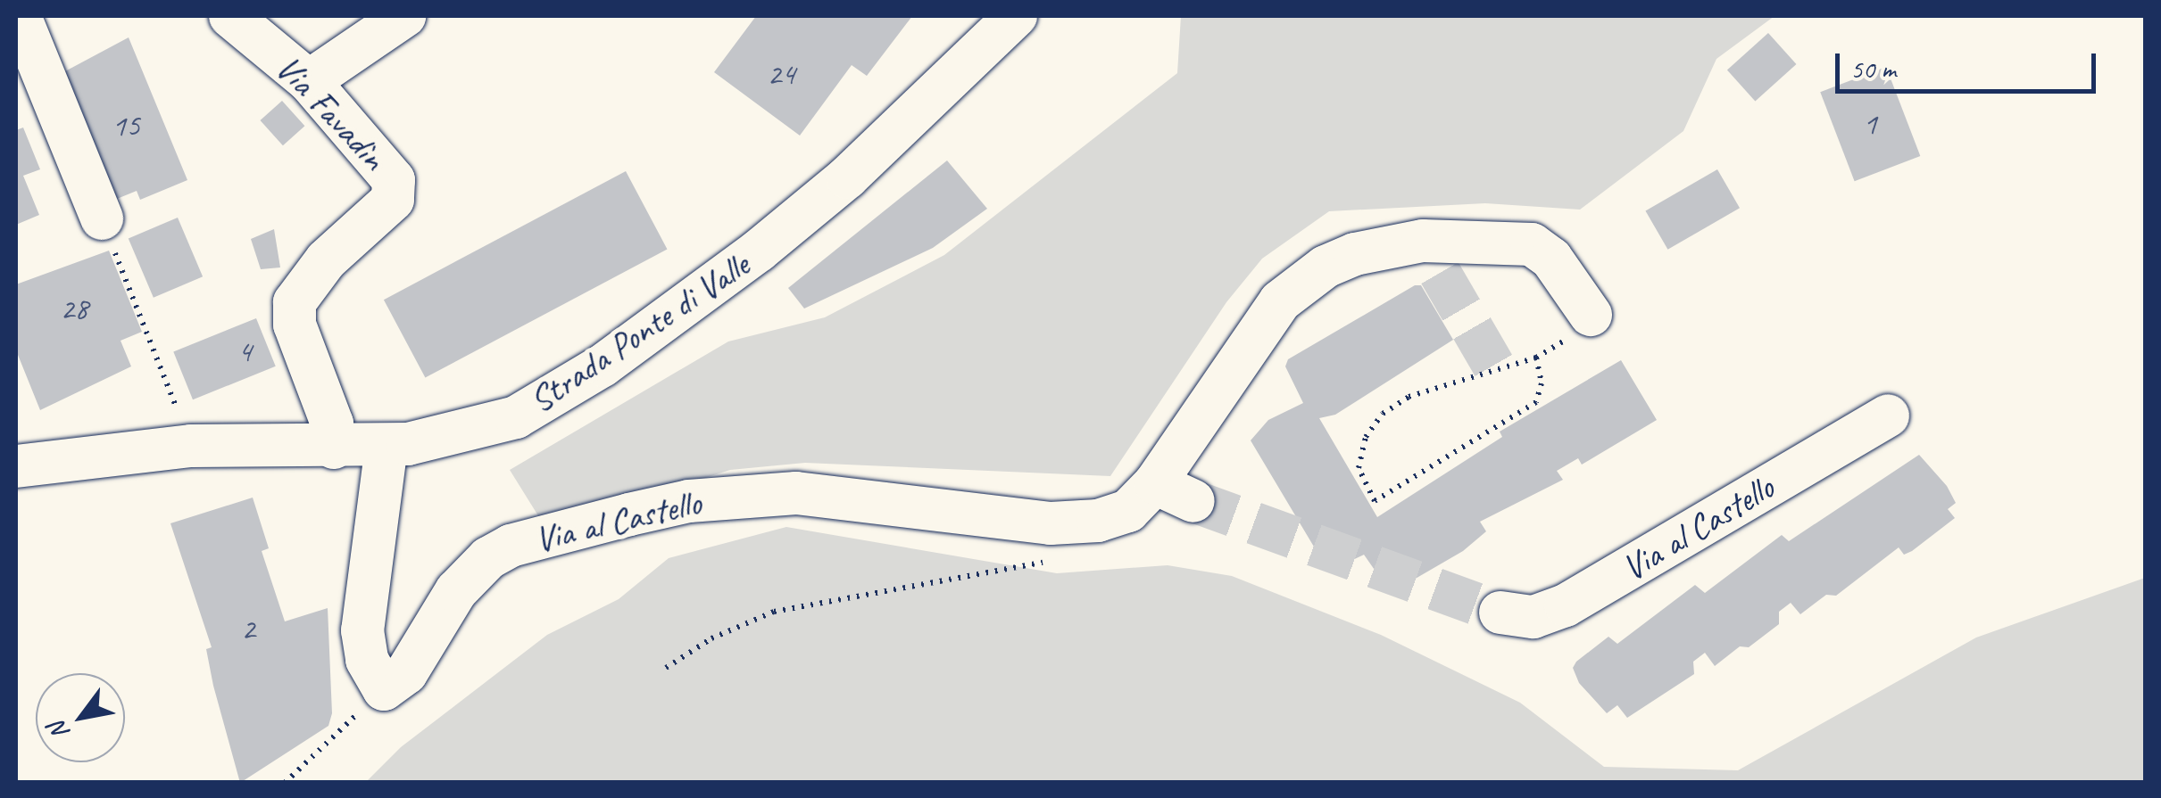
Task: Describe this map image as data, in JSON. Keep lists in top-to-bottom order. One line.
{"streets":{"street":["Via Favadìn","Strada Ponte di Valle","Via al Castello"]},"crossings":[["Via Favadìn","Strada Ponte di Valle"]],"house_numbers":["24","1","15","28","4","2"],"scale_bar":"50 m","north":"bottom left"}
